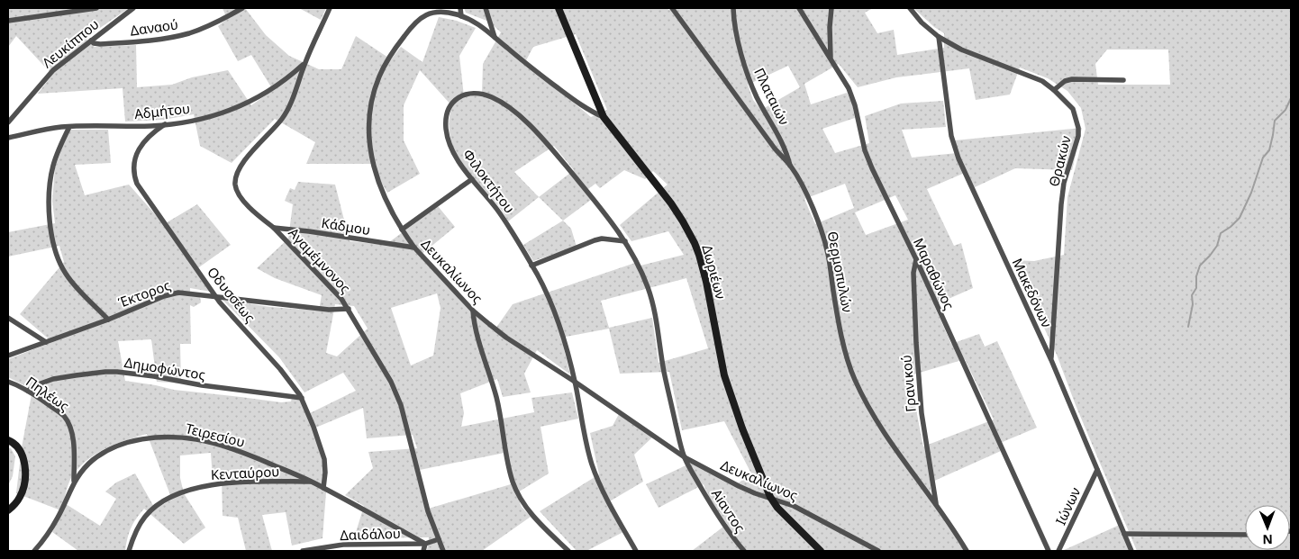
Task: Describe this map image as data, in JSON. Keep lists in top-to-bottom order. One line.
{"streets":{"street":["Δαναού","Λευκίππου","Πλαταιών","Αδμήτου","Θρακών","Φιλοκτήτου","Κάδμου","Αγαμέμνονος","Δευκαλίωνος","Δωριέων","Θερμοπυλών","Μαραθώνος","Μακεδόνων","Έκτορος","Οδυσσέως","Δημοφώντος","Γρανικού","Πηλέως","Τειρεσίου","Κενταύρου","Ιώνων","Aiαντος","Δαιδάλου"]},"crossings":[["Δαναού","Λευκίππου"],["Πλαταιών","Θερμοπυλών"],["Αδμήτου","Αγαμέμνονος"],["Αδμήτου","Οδυσσέως"],["Θρακών","Μακεδόνων"],["Φιλοκτήτου","Δευκαλίωνος"],["Φιλοκτήτου","Aiαντος"],["Κάδμου","Αγαμέμνονος"],["Κάδμου","Δευκαλίωνος"],["Αγαμέμνονος","Έκτορος"],["Αγαμέμνονος","Δαιδάλου"],["Δευκαλίωνος","Δωριέων"],["Δευκαλίωνος","Aiαντος"],["Θερμοπυλών","Γρανικού"],["Μαραθώνος","Γρανικού"],["Μακεδόνων","Ιώνων"],["Έκτορος","Οδυσσέως"],["Οδυσσέως","Δημοφώντος"],["Οδυσσέως","Τειρεσίου"],["Δημοφώντος","Πηλέως"],["Πηλέως","Τειρεσίου"],["Τειρεσίου","Κενταύρου"],["Τειρεσίου","Δαιδάλου"]],"north":"bottom"}
